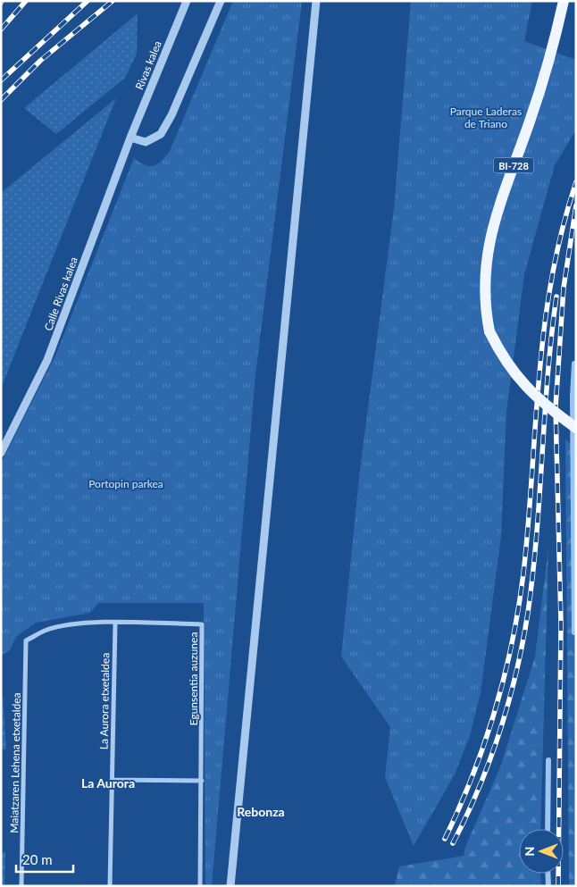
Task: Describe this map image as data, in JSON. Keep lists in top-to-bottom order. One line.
{"streets":{"main road":["BI-728"],"street":["Rivas kalea","Calle Rivas kalea","Egunsentia auzunea","La Aurora etxetaldea","Maiatzaren Lehena etxetaldea"]},"crossings":[["Rivas kalea","Calle Rivas kalea"],["Egunsentia auzunea","La Aurora etxetaldea"],["Egunsentia auzunea","Maiatzaren Lehena etxetaldea"]],"districts":["La Aurora","Rebonza"],"parks":["Parque Laderas de Triano","Portopin parkea"],"scale_bar":"20 m","north":"left"}
